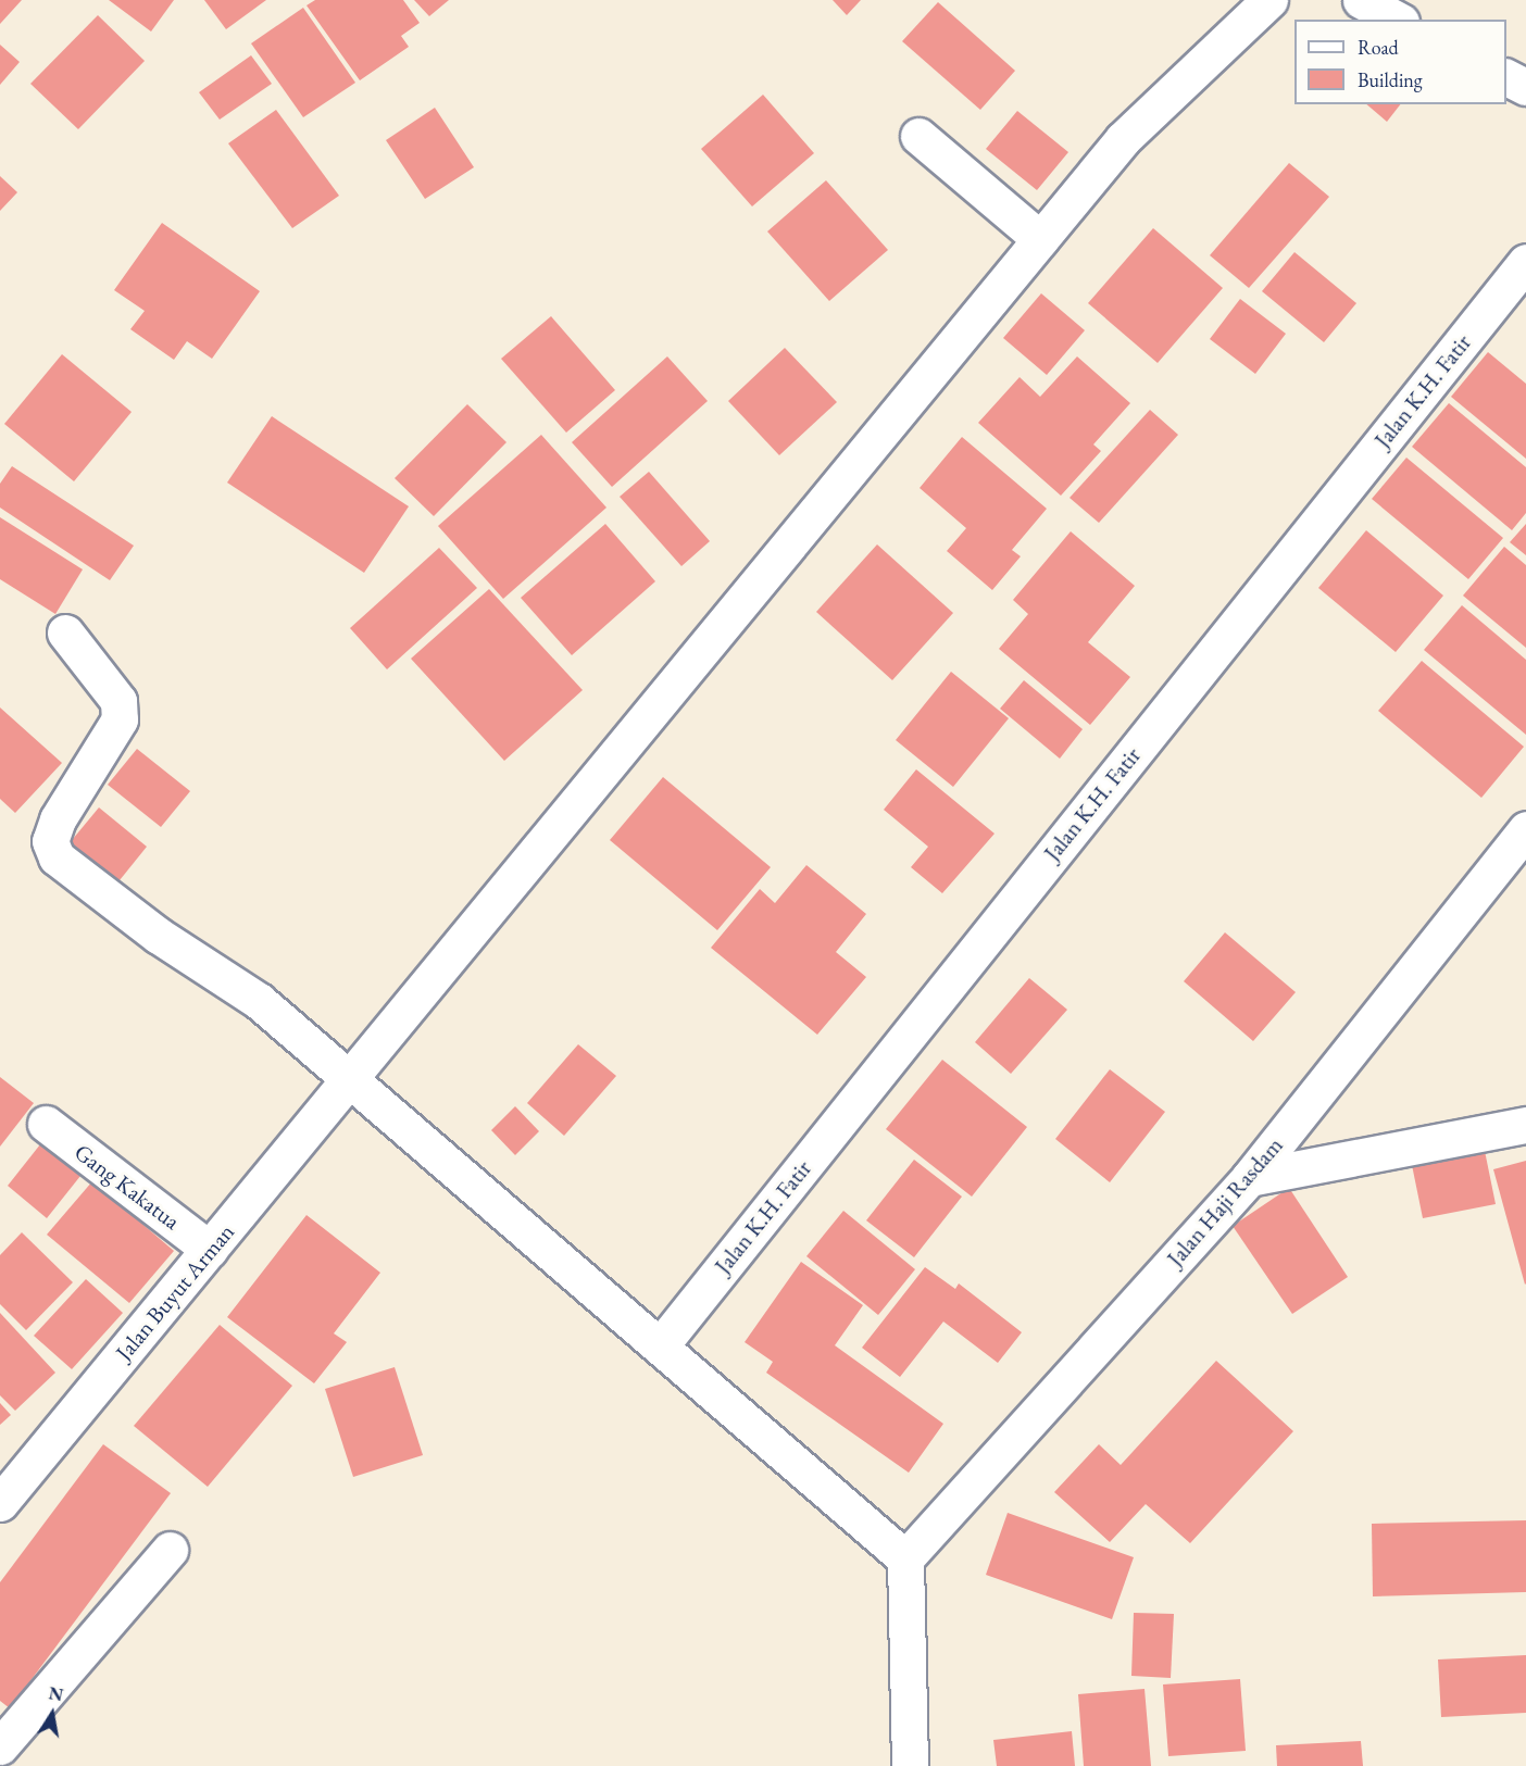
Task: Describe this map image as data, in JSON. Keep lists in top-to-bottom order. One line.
{"streets":{"street":["Jalan K.H. Fatir","Gang Kakatua","Jalan Haji Rasdam","Jalan Buyut Arman"]},"crossings":[["Gang Kakatua","Jalan Buyut Arman"]],"legend":["Road","Building"],"north":"top"}
